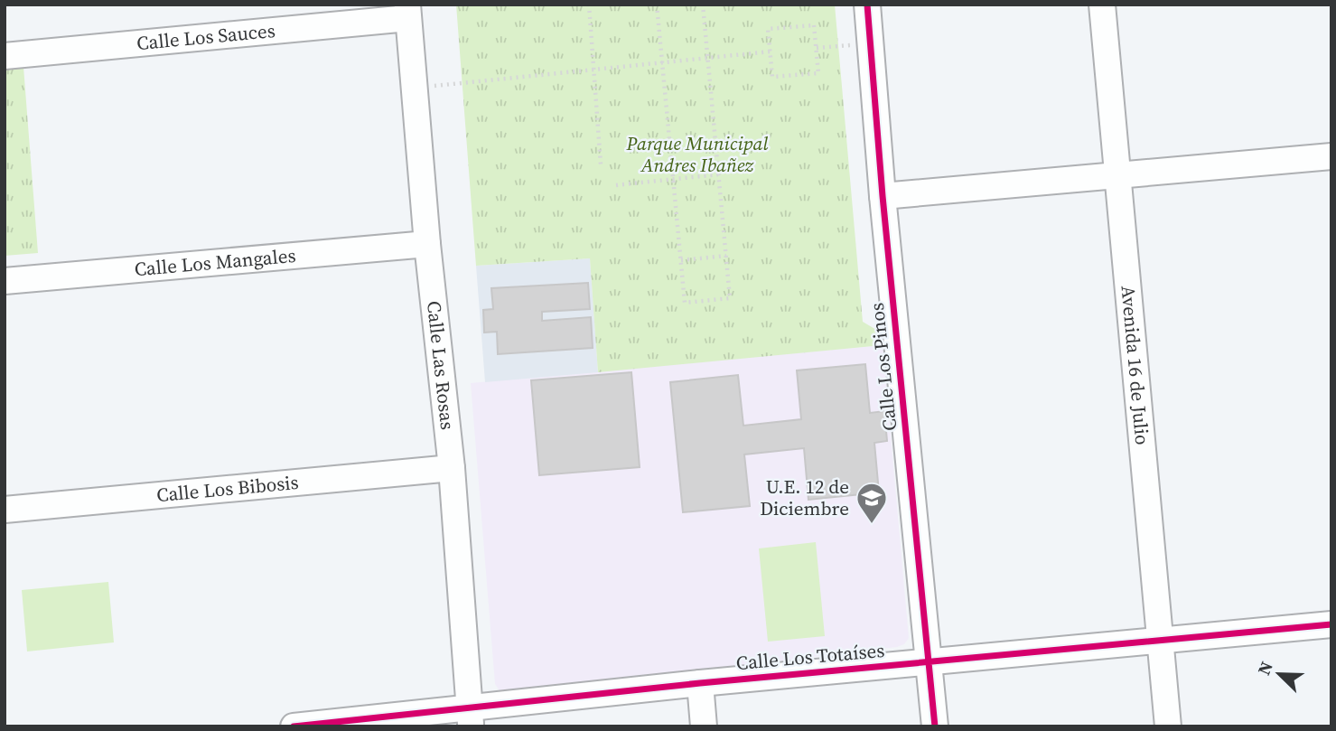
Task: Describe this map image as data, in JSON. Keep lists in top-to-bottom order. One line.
{"streets":{"street":["Calle Los Sauces","Calle Los Mangales","Calle Las Rosas","Avenida 16 de Julio","Calle Los Pinos","Calle Los Bibosis","Calle Los Totaíses"]},"crossings":[["Calle Los Sauces","Calle Las Rosas"],["Calle Los Mangales","Calle Las Rosas"],["Calle Las Rosas","Calle Los Bibosis"],["Calle Las Rosas","Calle Los Totaíses"],["Avenida 16 de Julio","Calle Los Totaíses"],["Calle Los Pinos","Calle Los Totaíses"]],"parks":["Parque Municipal Andres Ibañez"],"places":{"school or university":["U.E. 12 de Diciembre"]},"north":"top left"}
